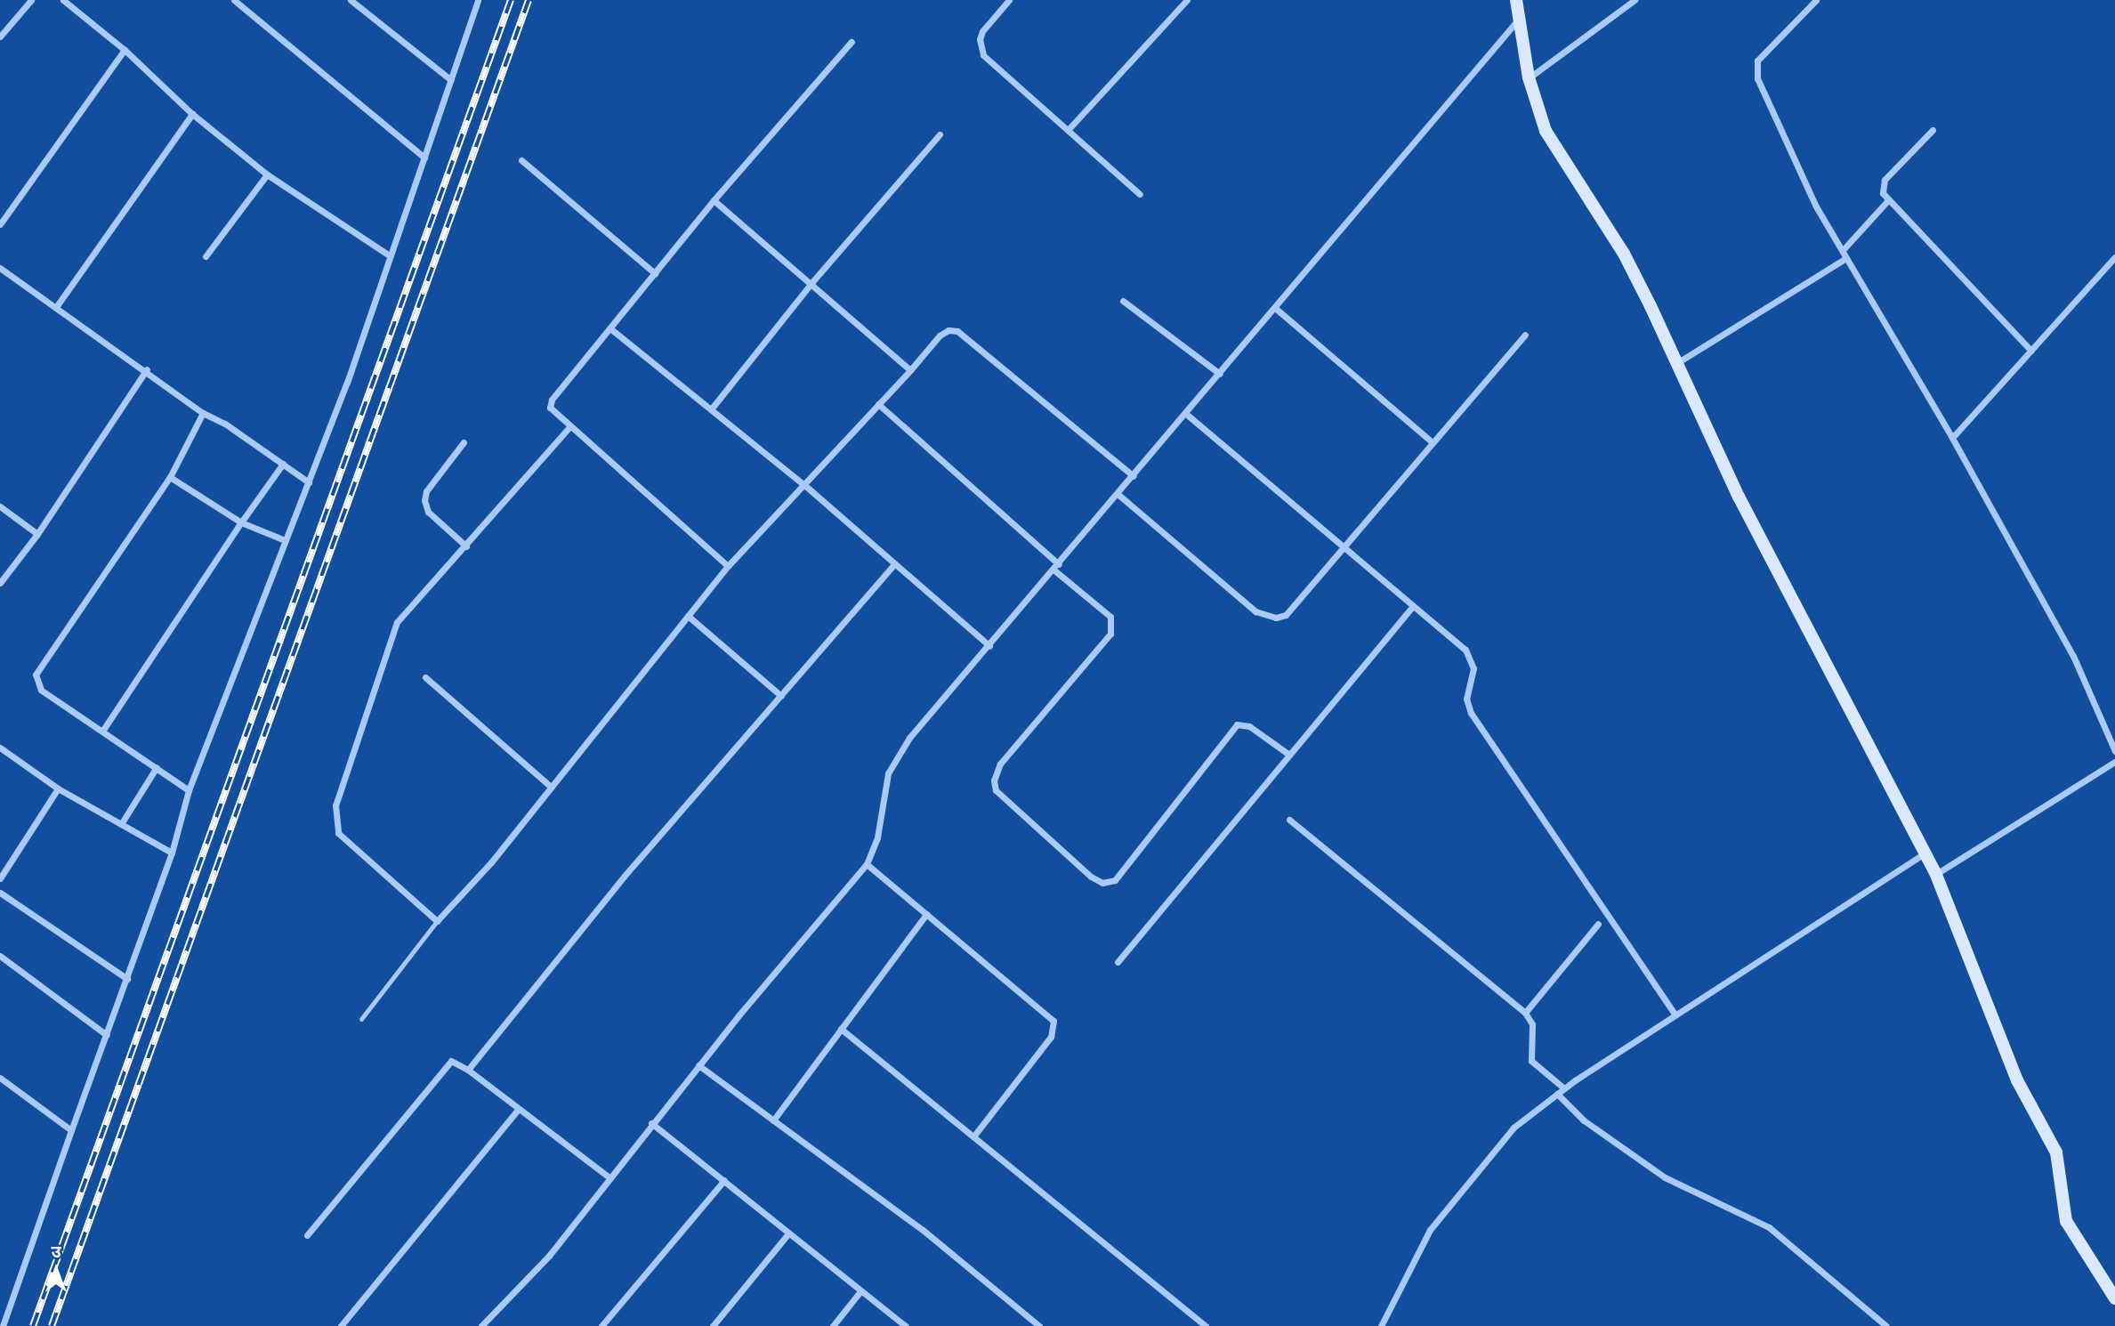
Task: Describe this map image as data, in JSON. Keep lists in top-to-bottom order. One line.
{"north":"top"}
